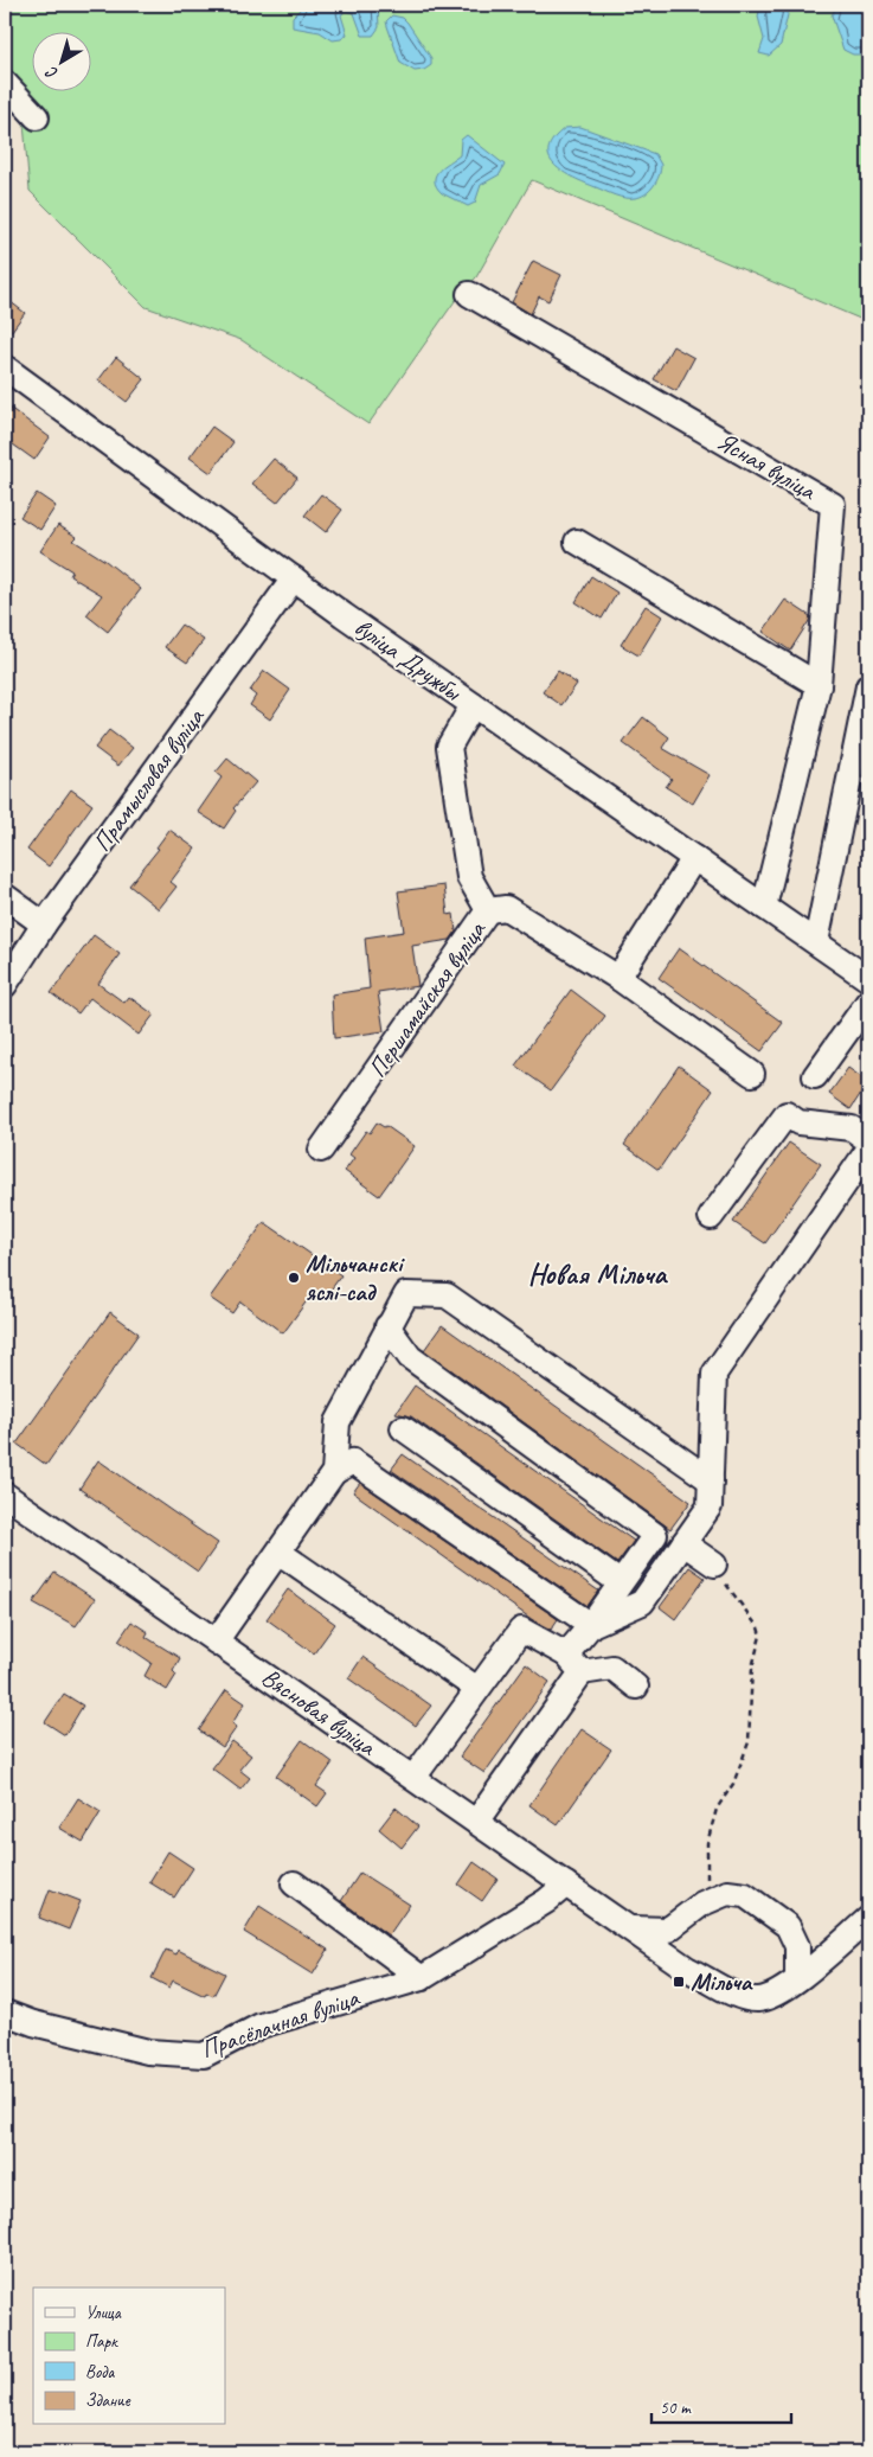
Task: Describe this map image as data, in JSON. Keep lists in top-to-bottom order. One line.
{"streets":{"street":["Ясная вуліца","вуліца Дружбы","Прамысловая вуліца","Першамайская вуліца","Вясновая вуліца","Прасёлачная вуліца"]},"crossings":[["Ясная вуліца","вуліца Дружбы"],["вуліца Дружбы","Прамысловая вуліца"],["вуліца Дружбы","Першамайская вуліца"],["Вясновая вуліца","Прасёлачная вуліца"]],"districts":["Новая Мільча"],"places":{"other":["Мільчанскі яслі-сад"],"transit":["Мільча"]},"legend":["Улица","Парк","Вода","Здание"],"scale_bar":"50 m","north":"bottom left"}
